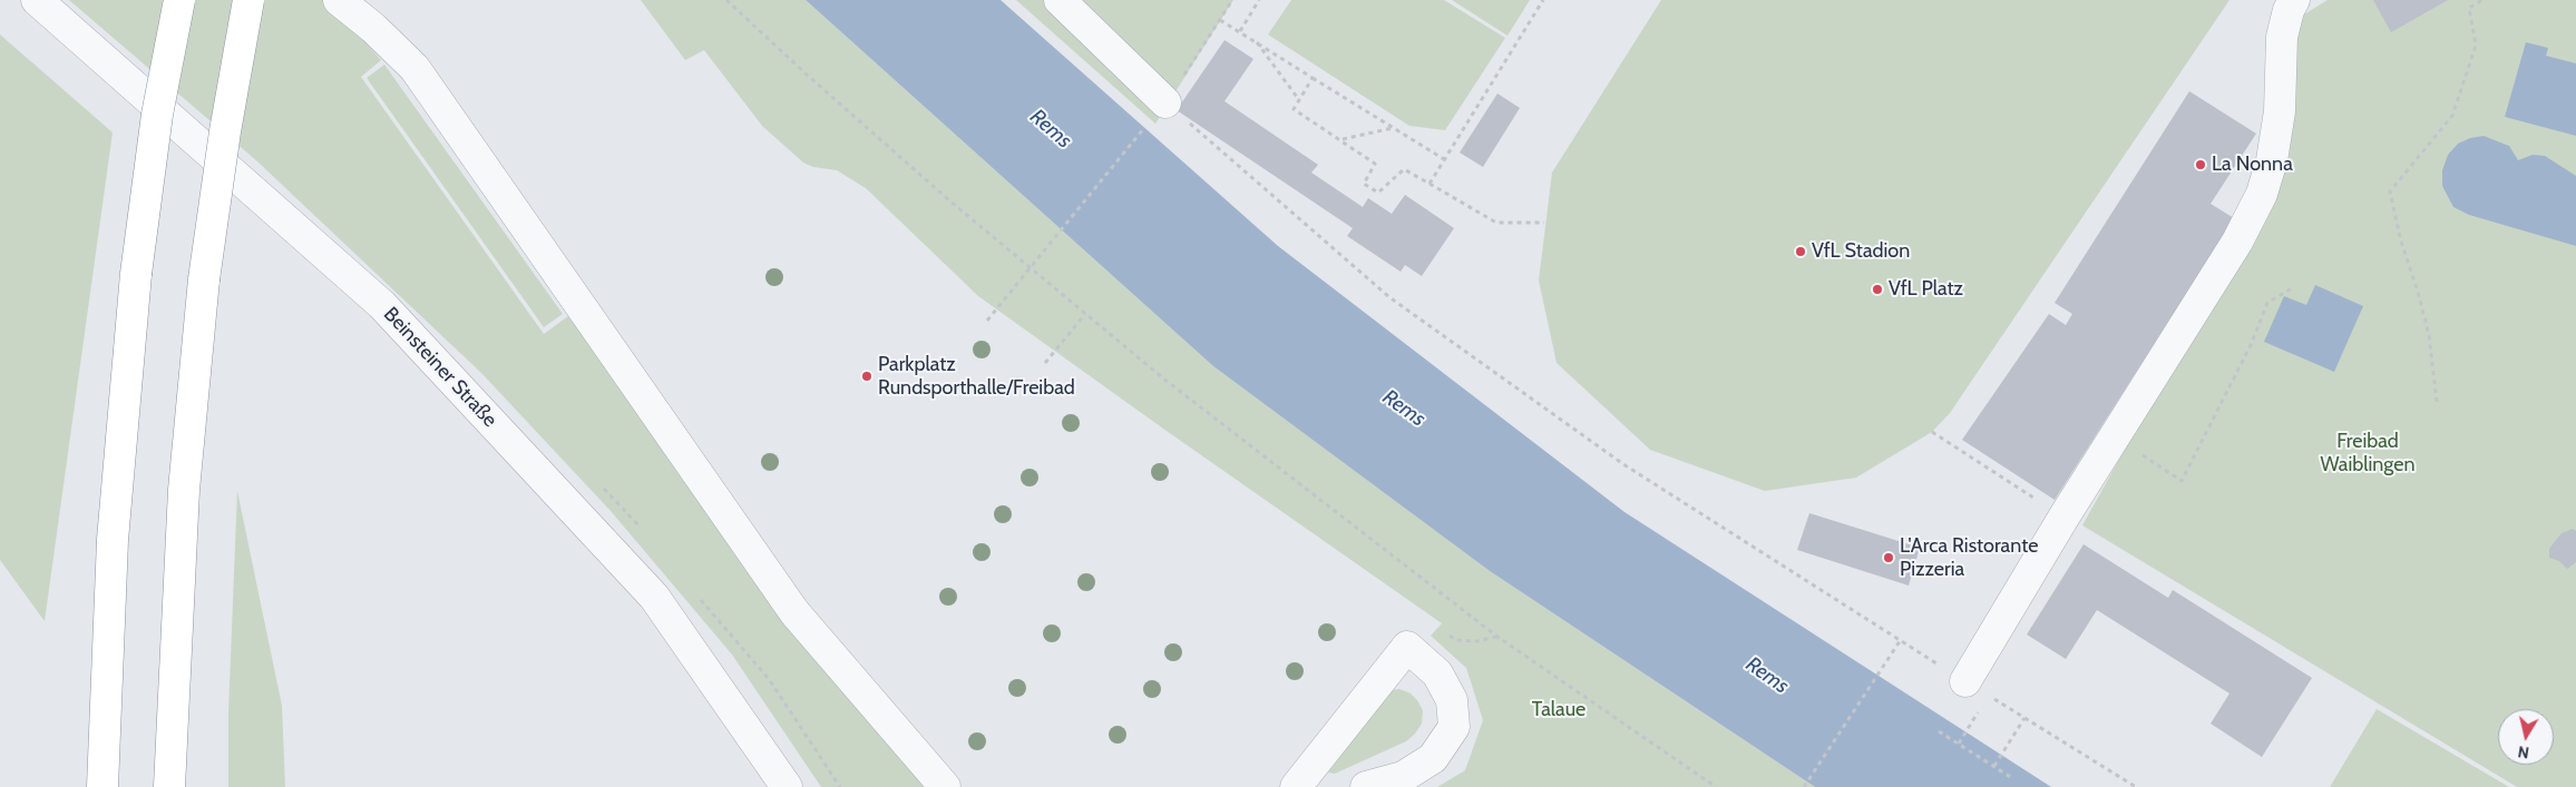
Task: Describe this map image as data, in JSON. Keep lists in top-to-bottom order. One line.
{"streets":{"street":["Beinsteiner Straße"]},"water":["Rems"],"parks":["Freibad Waiblingen","Talaue"],"places":["La Nonna","VfL Stadion","VfL Platz","Parkplatz Rundsporthalle/Freibad","L'Arca Ristorante Pizzeria"],"north":"bottom"}
